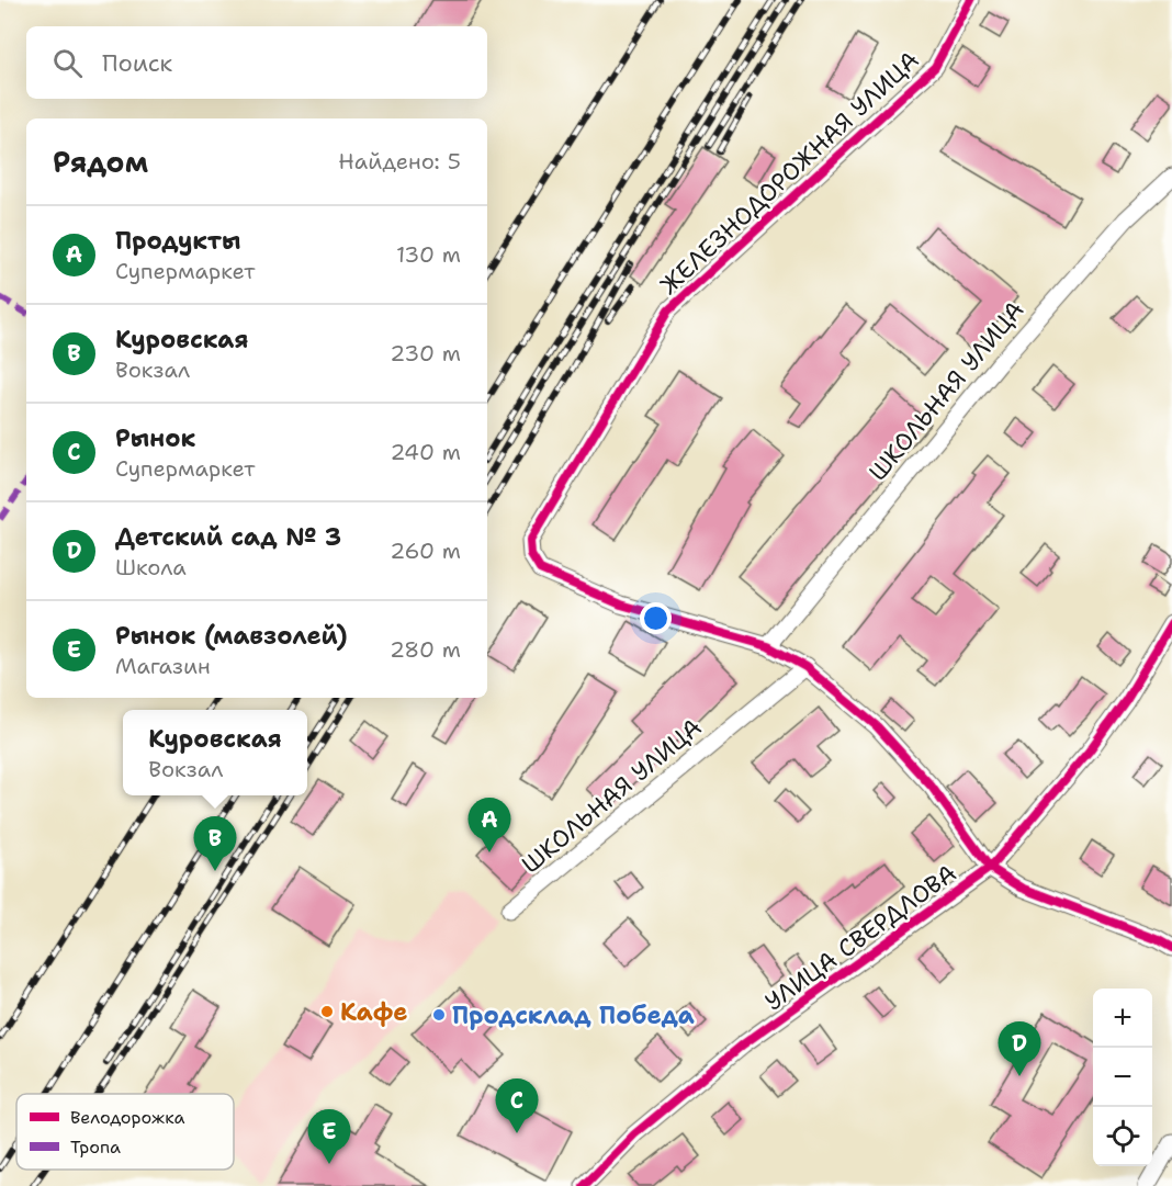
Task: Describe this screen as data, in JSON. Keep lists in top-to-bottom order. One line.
{"streets":{"street":["ЖЕЛЕЗНОДОРОЖНАЯ УЛИЦА","ШКОЛЬНАЯ УЛИЦА","УЛИЦА СВЕРДЛОВА"]},"crossings":[["ЖЕЛЕЗНОДОРОЖНАЯ УЛИЦА","ШКОЛЬНАЯ УЛИЦА"]],"places":["Кафе","Продсклад Победа"],"legend":["Велодорожка","Тропа"],"page":{"search":"Поиск","heading":["Рядом","Найдено: 5"],"list":[{"mark":"A","name":"Продукты","note":"Супермаркет","value":"130 m"},{"mark":"B","name":"Куровская","note":"Вокзал","value":"230 m"},{"mark":"C","name":"Рынок","note":"Супермаркет","value":"240 m"},{"mark":"D","name":"Детский сад № 3","note":"Школа","value":"260 m"},{"mark":"E","name":"Рынок (мавзолей)","note":"Магазин","value":"280 m"}],"popup":["Куровская","Вокзал"],"pins":["A","B","D","C","E"],"map_buttons":["+","−"]}}
